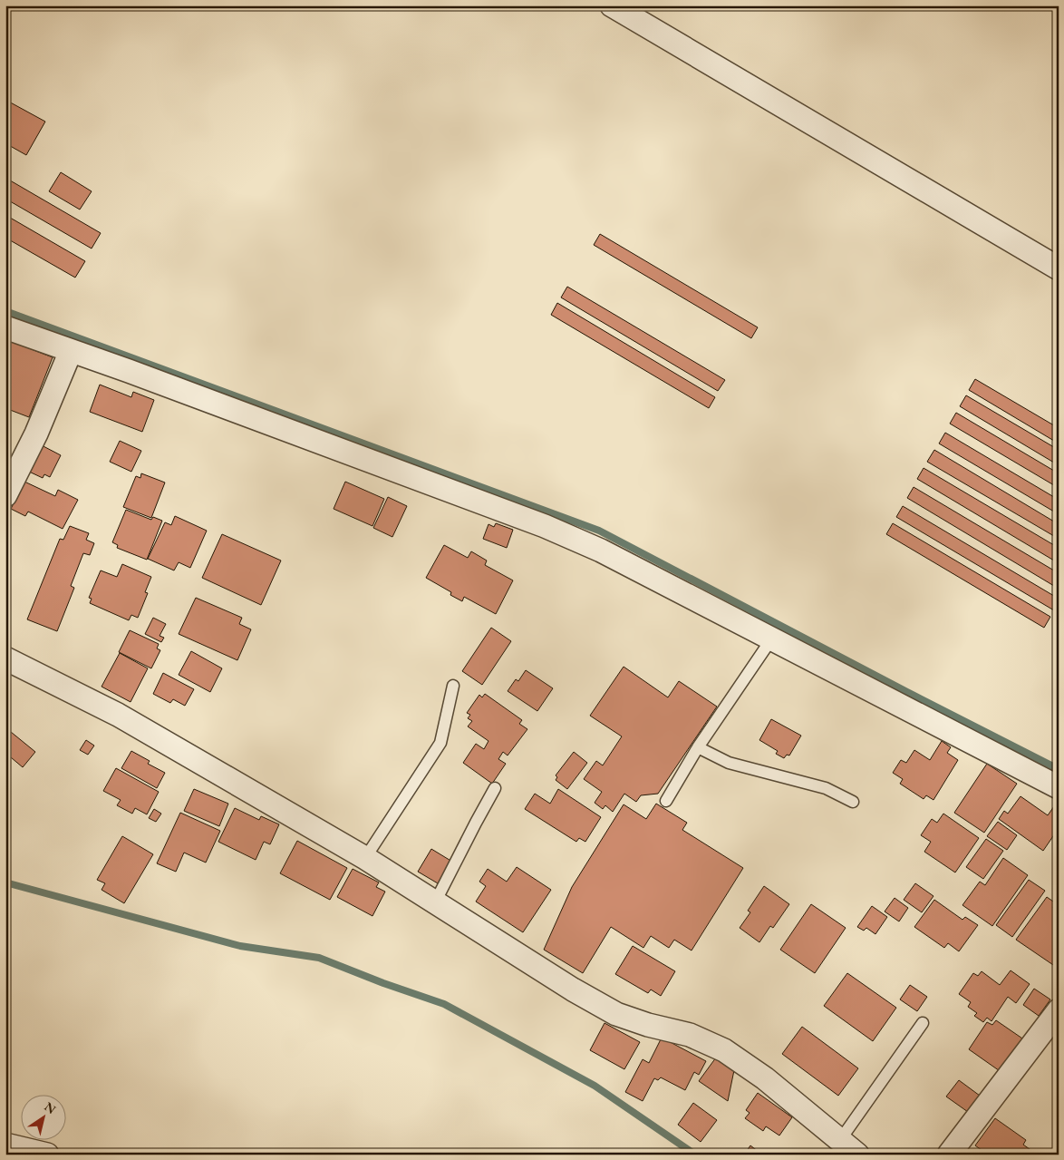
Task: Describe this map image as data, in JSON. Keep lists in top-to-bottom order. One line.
{"north":"top right"}
